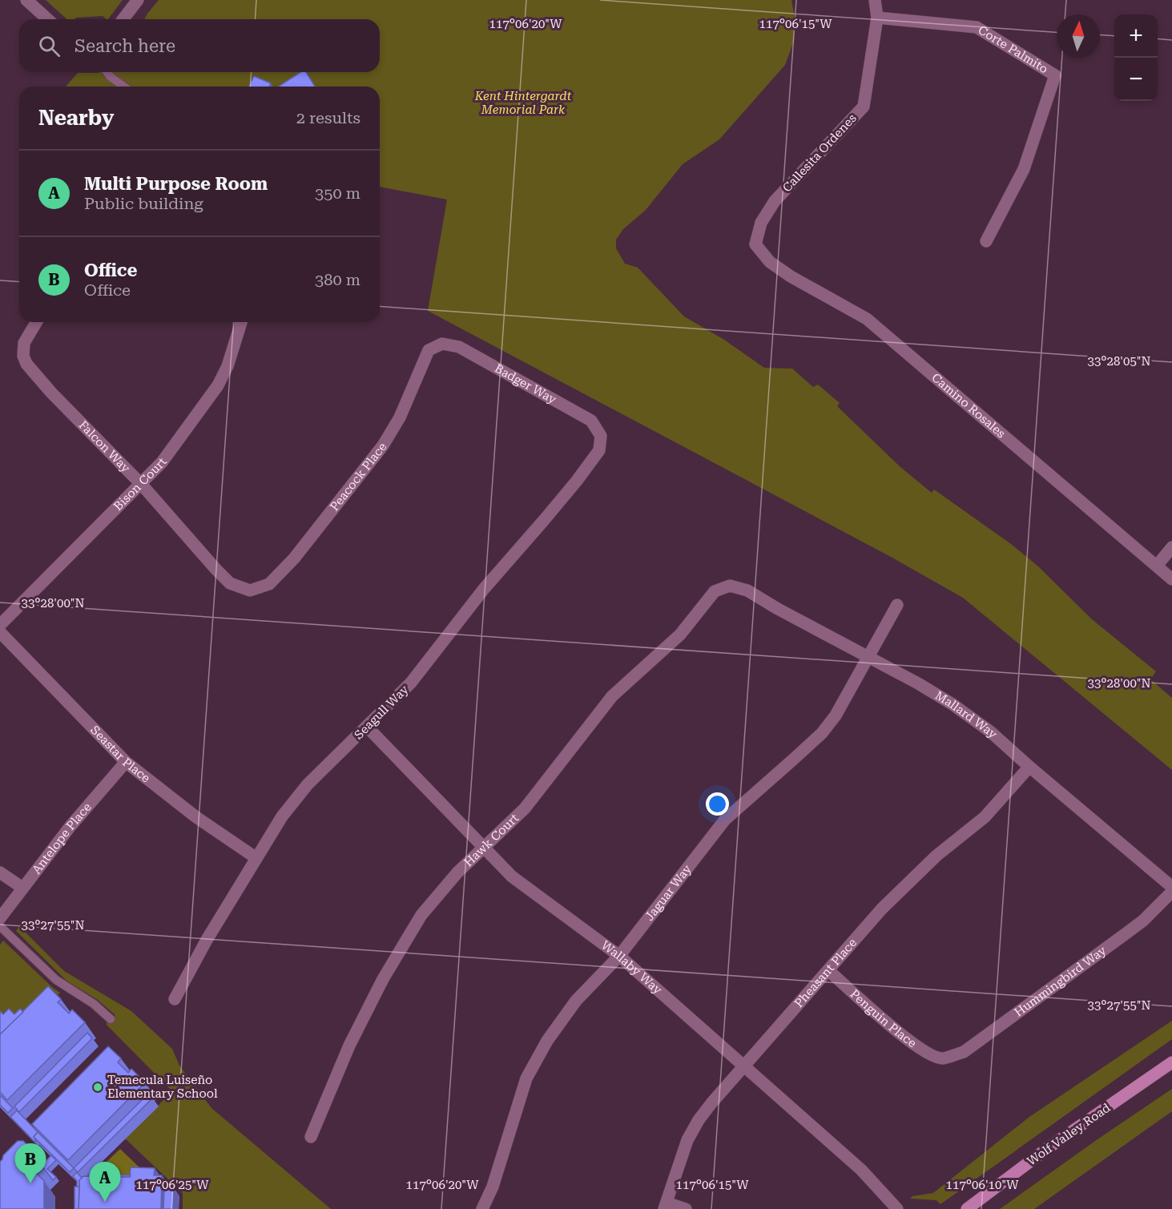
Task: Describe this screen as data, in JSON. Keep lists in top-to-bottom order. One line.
{"streets":{"main road":["Wolf Valley Road"],"street":["Corte Palmito","Callesita Ordenes","Badger Way","Camino Rosales","Falcon Way","Peacock Place","Bison Court","Seagull Way","Mallard Way","Seastar Place","Antelope Place","Hawk Court","Jaguar Way","Wallaby Way","Pheasant Place","Hummingbird Way","Penguin Place"]},"crossings":[["Corte Palmito","Callesita Ordenes"],["Callesita Ordenes","Camino Rosales"],["Badger Way","Peacock Place"],["Badger Way","Seagull Way"],["Falcon Way","Peacock Place"],["Falcon Way","Bison Court"],["Seagull Way","Seastar Place"],["Seagull Way","Wallaby Way"],["Mallard Way","Hawk Court"],["Mallard Way","Jaguar Way"],["Mallard Way","Pheasant Place"],["Seastar Place","Antelope Place"],["Hawk Court","Wallaby Way"],["Jaguar Way","Wallaby Way"],["Wallaby Way","Pheasant Place"],["Pheasant Place","Penguin Place"],["Hummingbird Way","Penguin Place"]],"parks":["Kent Hintergardt Memorial Park"],"places":["Temecula Luiseño Elementary School"],"north":"top","page":{"map_buttons":["+","−"],"search":"Search here","heading":["Nearby","2 results"],"list":[{"mark":"A","name":"Multi Purpose Room","note":"Public building","value":"350 m"},{"mark":"B","name":"Office","note":"Office","value":"380 m"}],"pins":["B","A"]},"coordinates":["117°06'20\"W","117°06'15\"W","33°28'05\"N","33°28'00\"N","33°27'55\"N","117°06'25\"W","117°06'10\"W"]}
